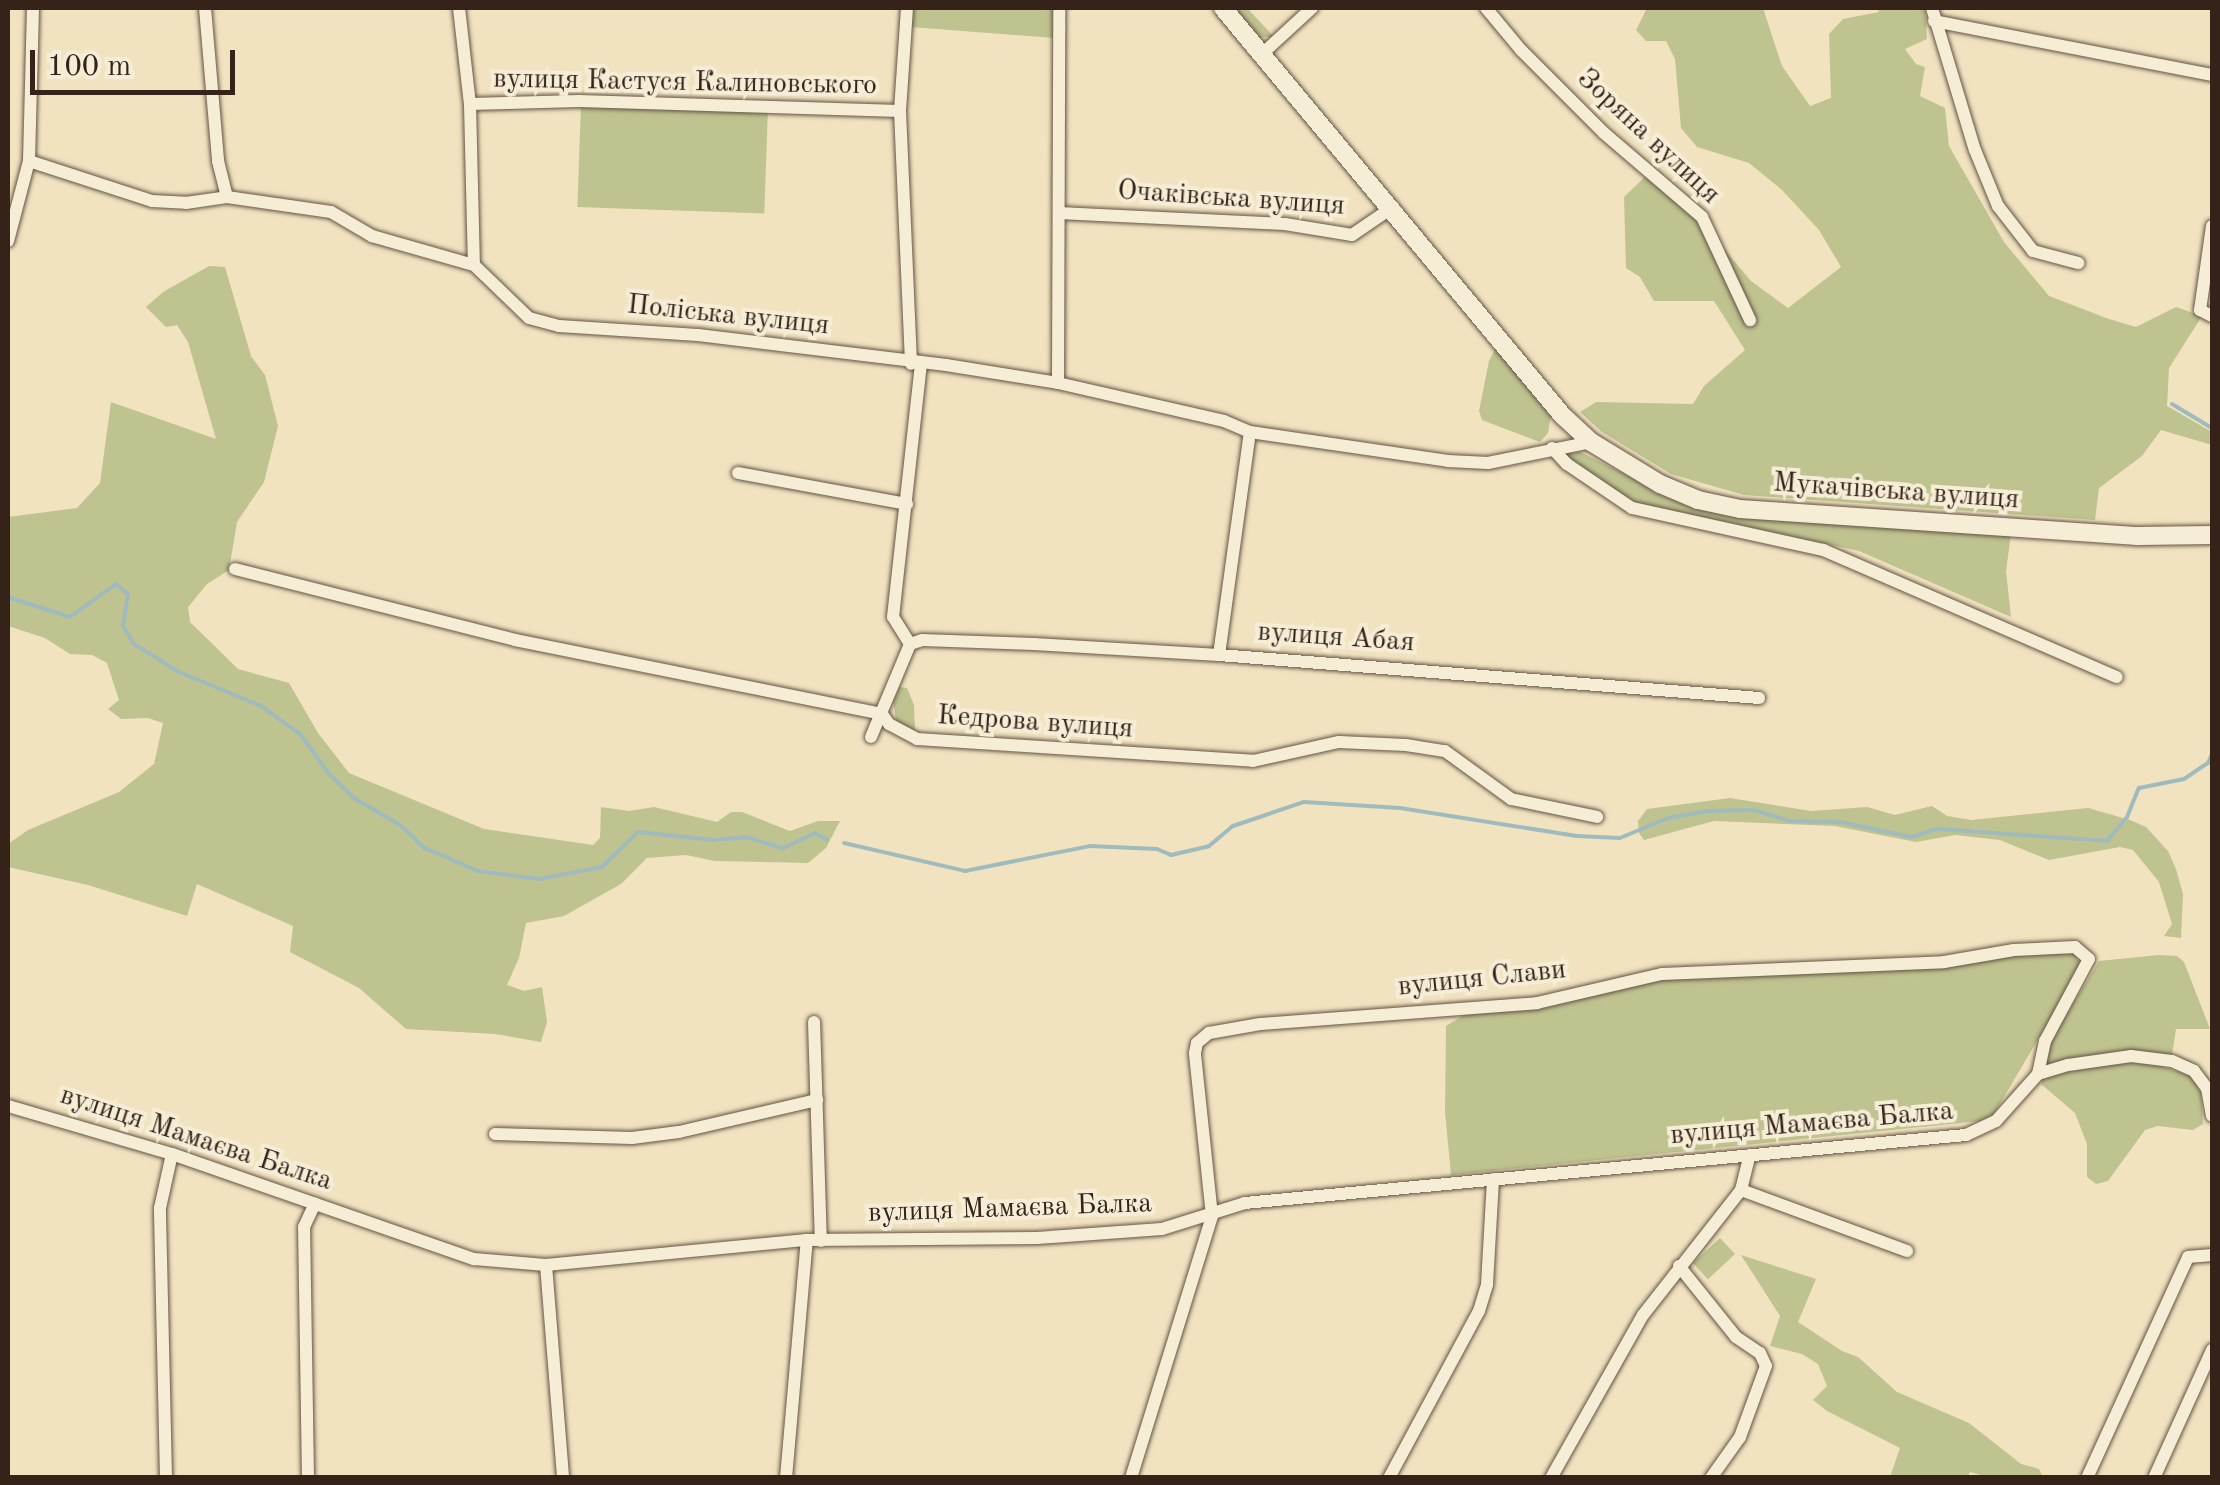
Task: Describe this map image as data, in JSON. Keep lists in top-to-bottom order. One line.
{"streets":{"street":["вулиця Кастуся Калиновського","Зоряна вулиця","Очаківська вулиця","Поліська вулиця","Мукачівська вулиця","вулиця Абая","Кедрова вулиця","вулиця Слави","вулиця Мамаєва Балка"]},"crossings":[["Очаківська вулиця","Мукачівська вулиця"],["Поліська вулиця","Мукачівська вулиця"],["вулиця Слави","вулиця Мамаєва Балка"]],"scale_bar":"100 m"}
